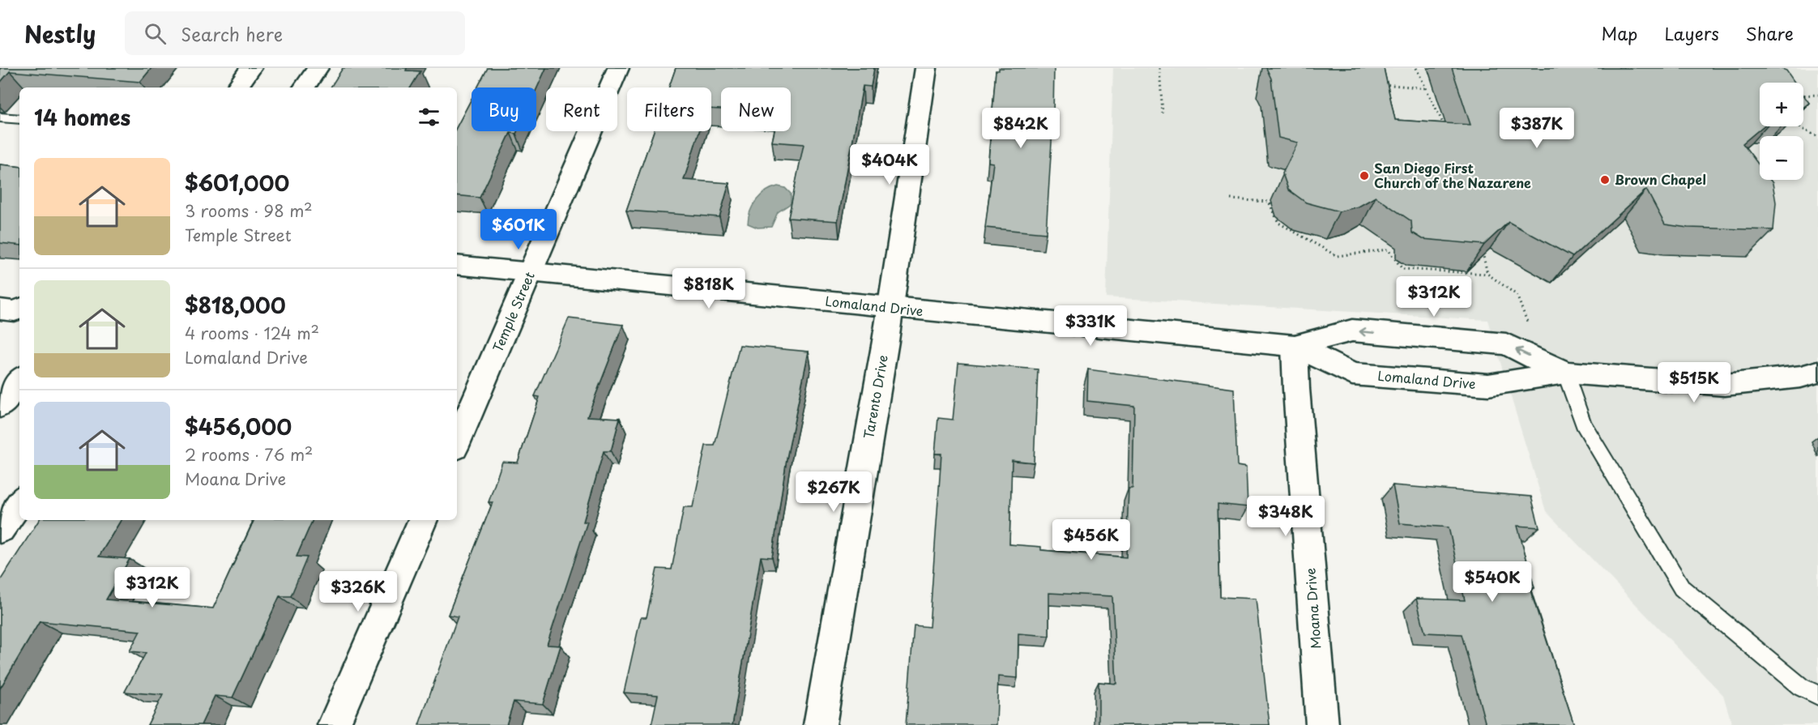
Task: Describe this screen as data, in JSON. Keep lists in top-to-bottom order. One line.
{"streets":{"street":["Lomaland Drive","Temple Street","Tarento Drive","Moana Drive"]},"crossings":[["Lomaland Drive","Temple Street"],["Lomaland Drive","Tarento Drive"],["Lomaland Drive","Moana Drive"]],"places":["San Diego First Church of the Nazarene","Brown Chapel"],"page":{"header":"Nestly","search":"Search here","nav":["Map","Layers","Share"],"map_buttons":["+","−"],"chip":["Buy","Rent","Filters","New"],"heading":"14 homes","price":["$842K","$387K","$404K","$601K","$818K","$312K","$331K","$515K","$267K","$348K","$456K","$540K","$312K","$326K"],"list":[{"name":"$601,000","note":"3 rooms · 98 m² · Temple Street"},{"name":"$818,000","note":"4 rooms · 124 m² · Lomaland Drive"},{"name":"$456,000","note":"2 rooms · 76 m² · Moana Drive"}]}}
